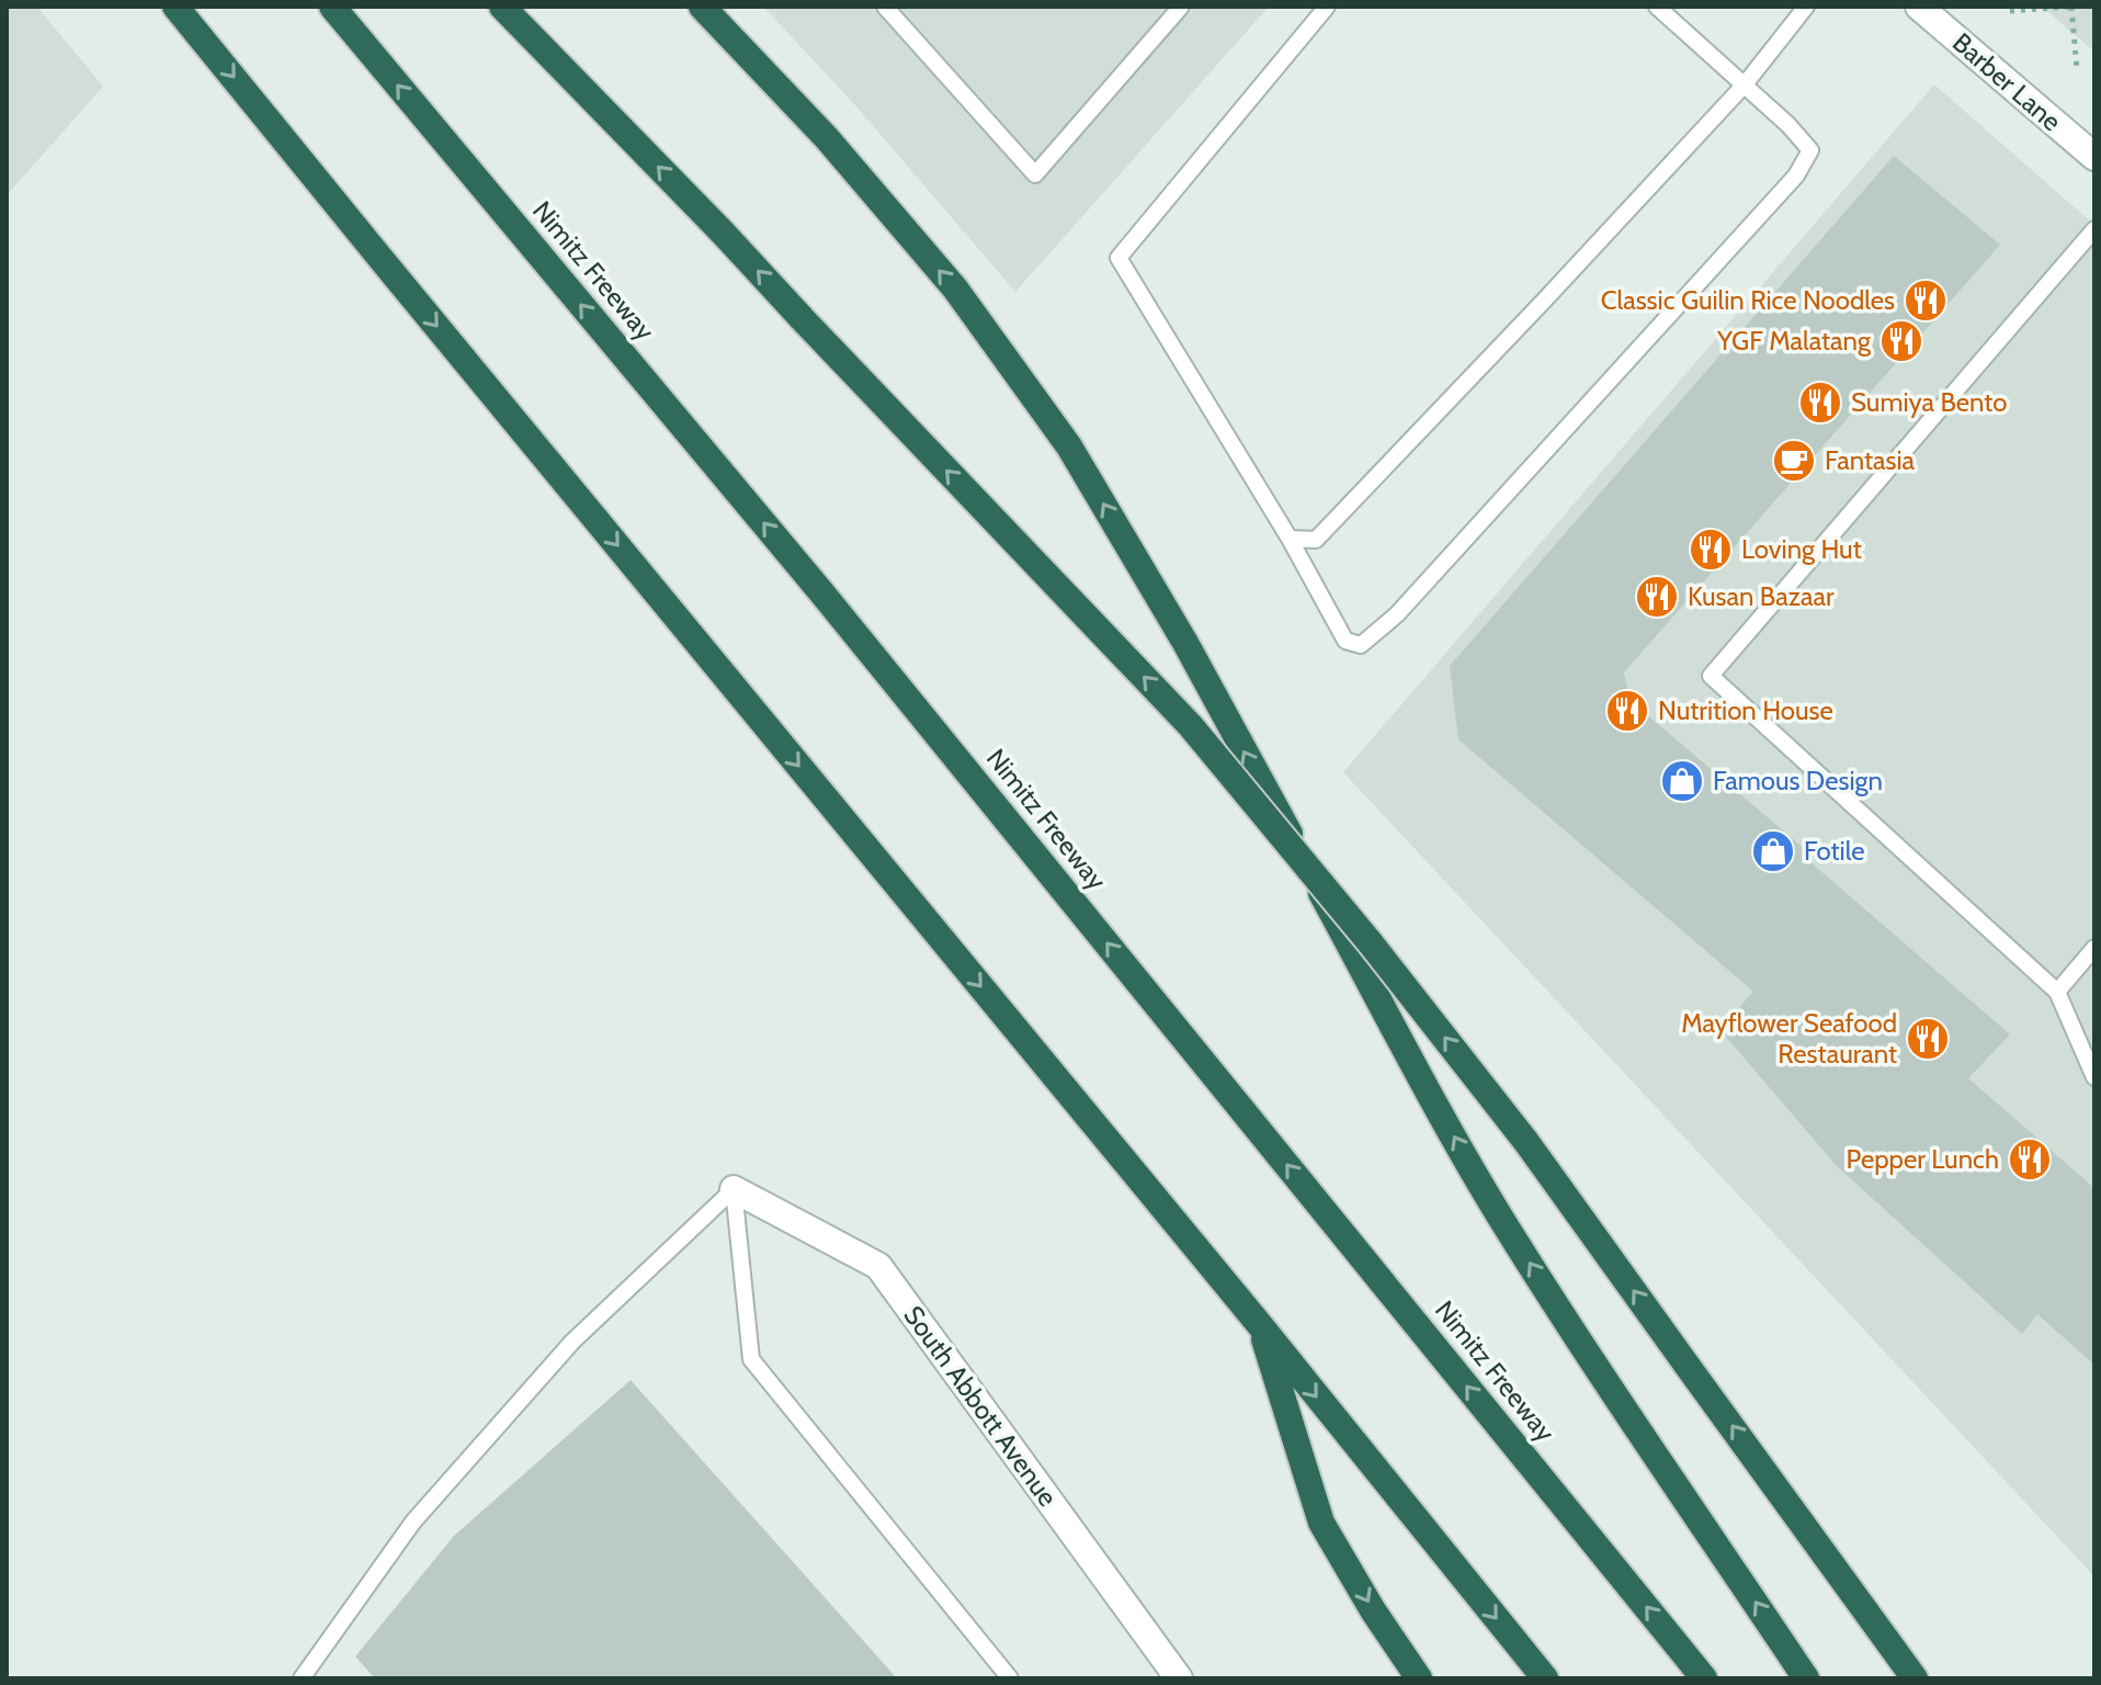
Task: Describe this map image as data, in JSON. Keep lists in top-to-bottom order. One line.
{"streets":{"highway":["Nimitz Freeway"],"street":["Barber Lane","South Abbott Avenue"]},"places":{"restaurant":["Classic Guilin Rice Noodles","YGF Malatang","Sumiya Bento","Loving Hut","Kusan Bazaar","Nutrition House","Mayflower Seafood Restaurant","Pepper Lunch"],"cafe":["Fantasia"],"shop":["Famous Design","Fotile"]}}
